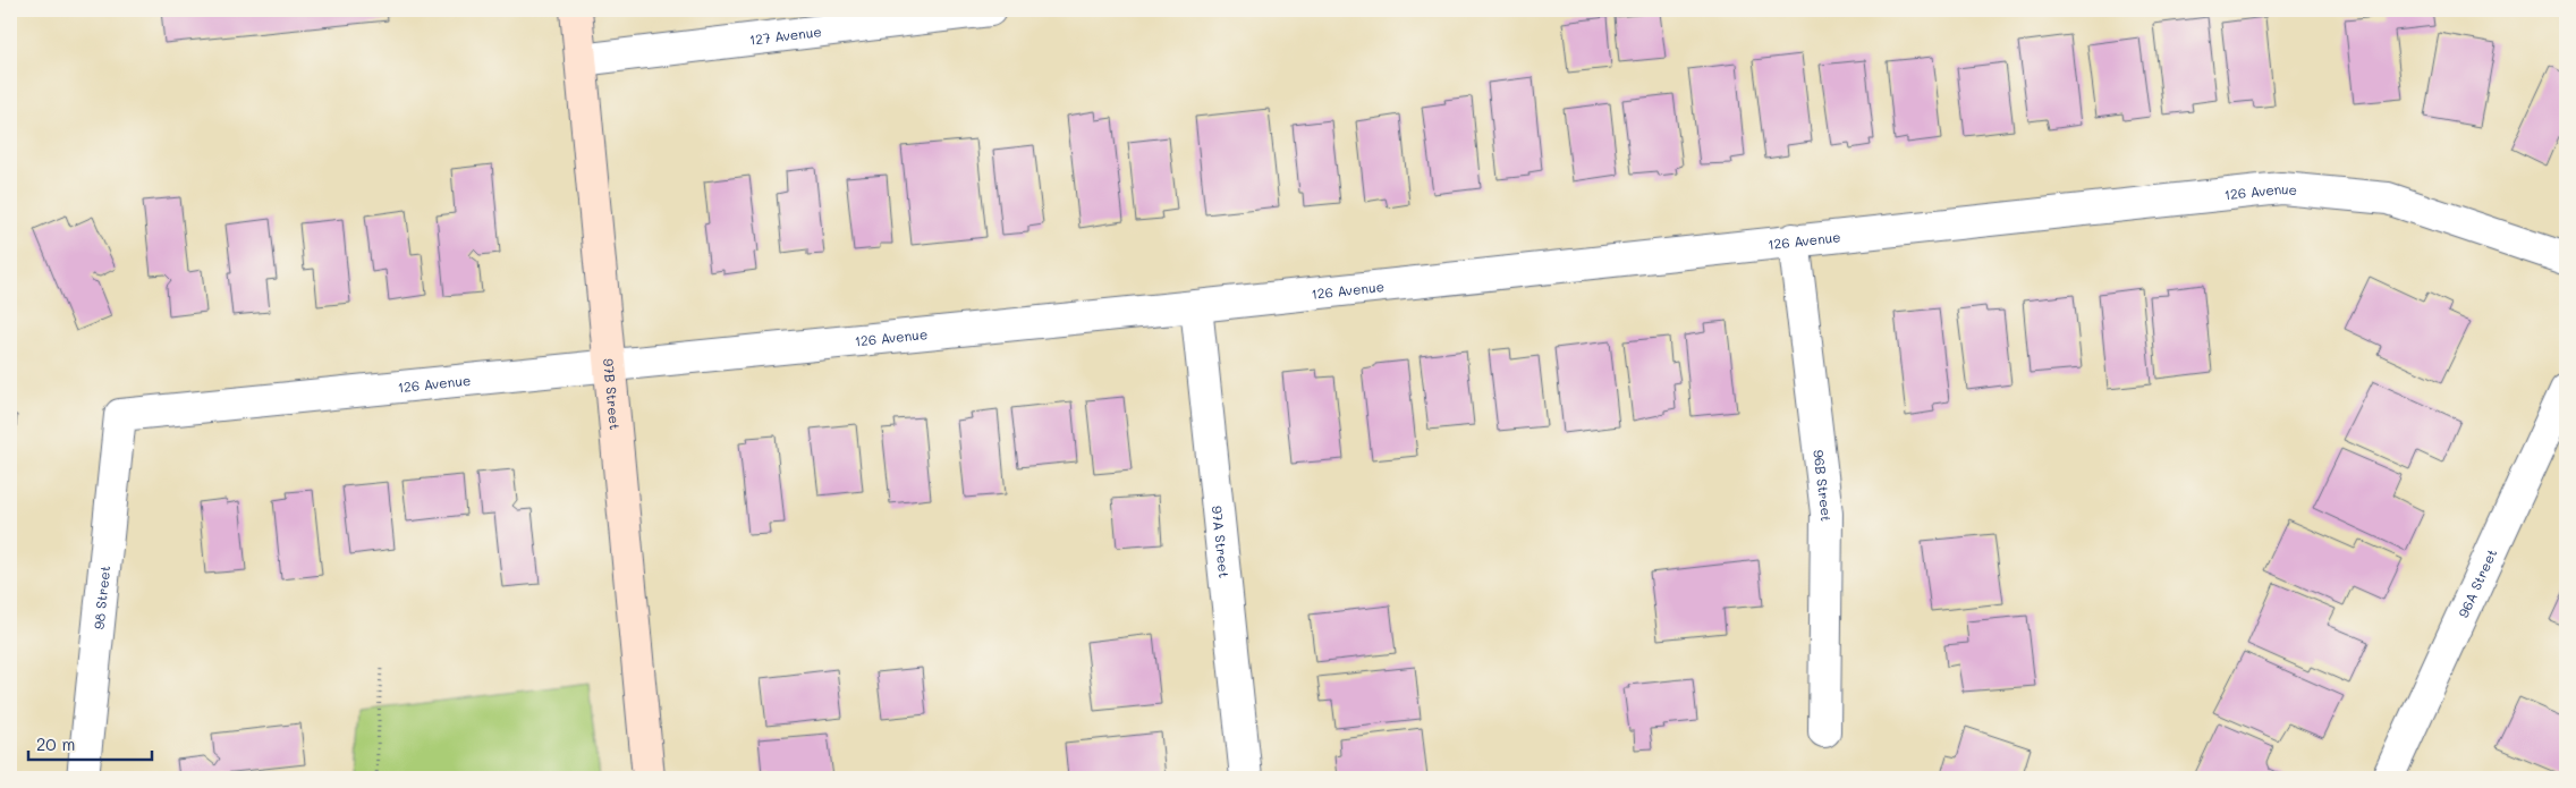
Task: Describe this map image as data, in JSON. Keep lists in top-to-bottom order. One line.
{"streets":{"street":["127 Avenue","126 Avenue","97B Street","96B Street","97A Street","96A Street","98 Street"]},"crossings":[["127 Avenue","97B Street"],["126 Avenue","97B Street"],["126 Avenue","96B Street"],["126 Avenue","97A Street"],["126 Avenue","98 Street"]],"scale_bar":"20 m"}
